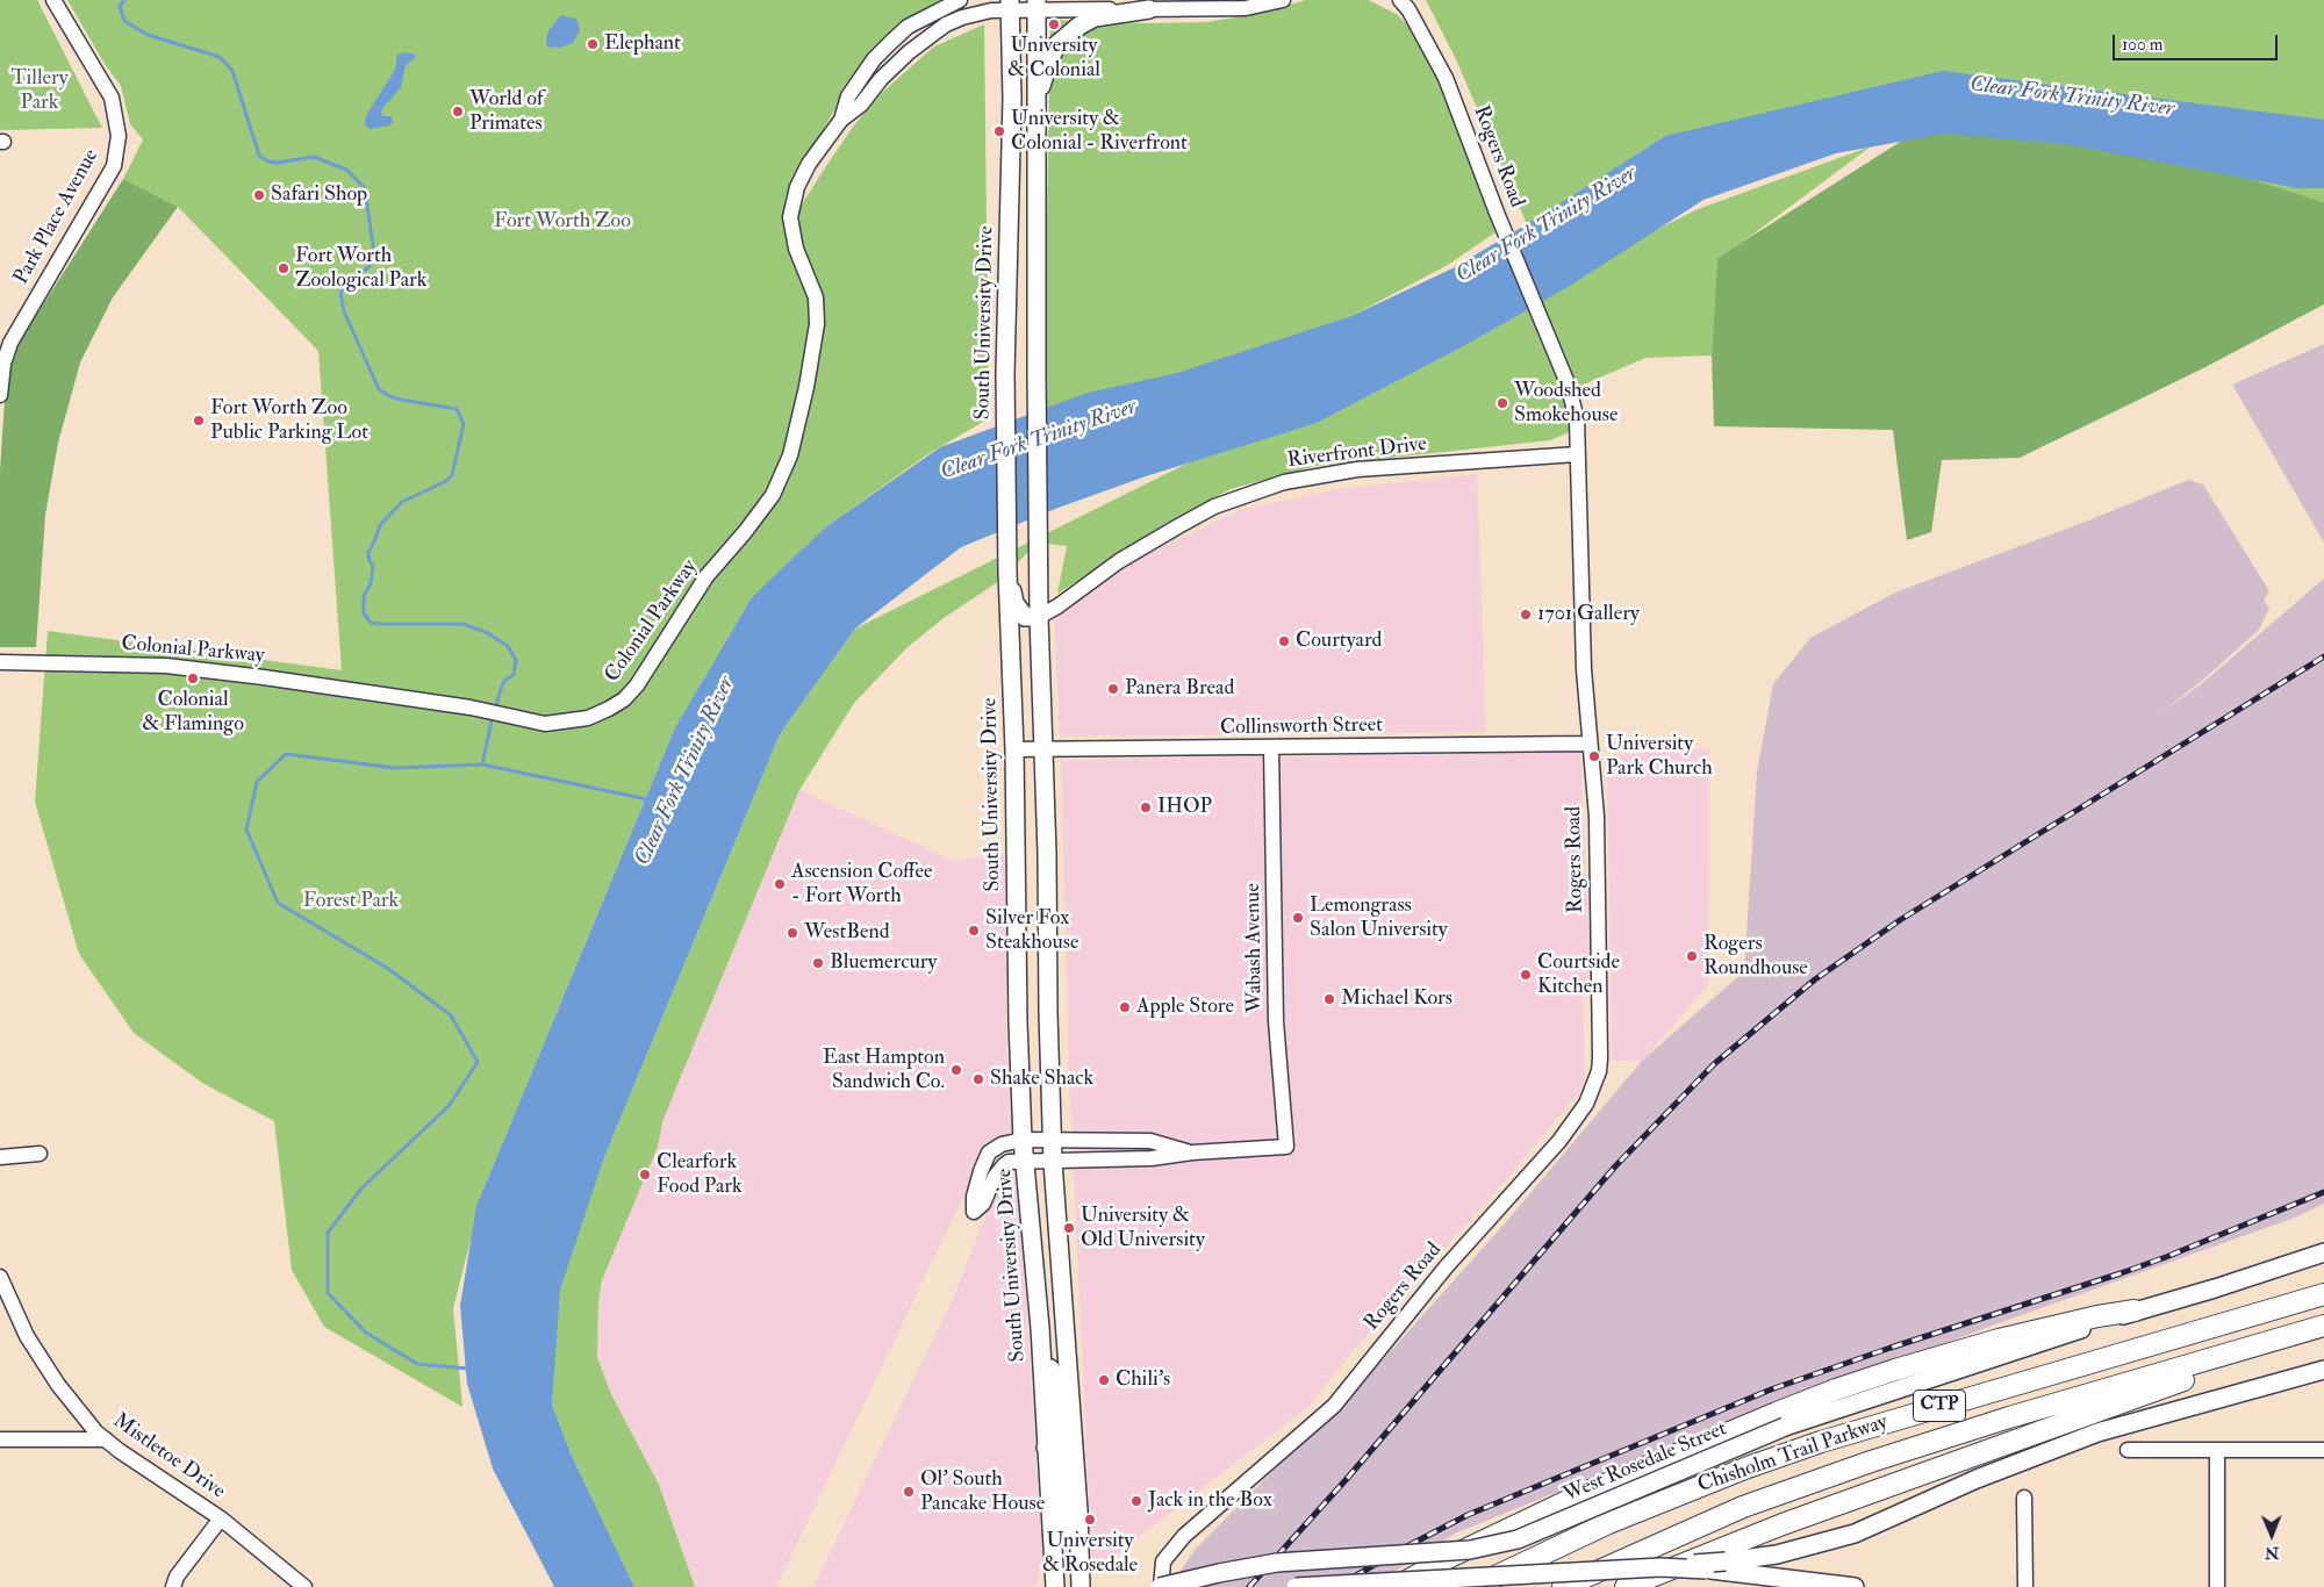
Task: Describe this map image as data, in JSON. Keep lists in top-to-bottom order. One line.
{"streets":{"highway":["CTP","Chisholm Trail Parkway"],"main road":["South University Drive","West Rosedale Street"],"street":["Rogers Road","Park Place Avenue","Riverfront Drive","Colonial Parkway","Collinsworth Street","Wabash Avenue","Mistletoe Drive"]},"crossings":[["Rogers Road","Riverfront Drive"],["Rogers Road","Collinsworth Street"],["Rogers Road","West Rosedale Street"],["South University Drive","Colonial Parkway"],["South University Drive","Collinsworth Street"],["Collinsworth Street","Wabash Avenue"]],"water":["Clear Fork Trinity River"],"parks":["Tillery Park","Fort Worth Zoo","Forest Park"],"places":["University & Colonial","Elephant","World of Primates","University & Colonial - Riverfront","Safari Shop","Fort Worth Zoological Park","Woodshed Smokehouse","Fort Worth Zoo Public Parking Lot","1701 Gallery","Courtyard","Colonial & Flamingo","Panera Bread","University Park Church","IHOP","Ascension Coffee - Fort Worth","Lemongrass Salon University","Silver Fox Steakhouse","WestBend","Rogers Roundhouse","Bluemercury","Courtside Kitchen","Michael Kors","Apple Store","East Hampton Sandwich Co.","Shake Shack","Clearfork Food Park","University & Old University","Chili's","Ol' South Pancake House","Jack in the Box","University & Rosedale"],"scale_bar":"100 m","north":"bottom"}
